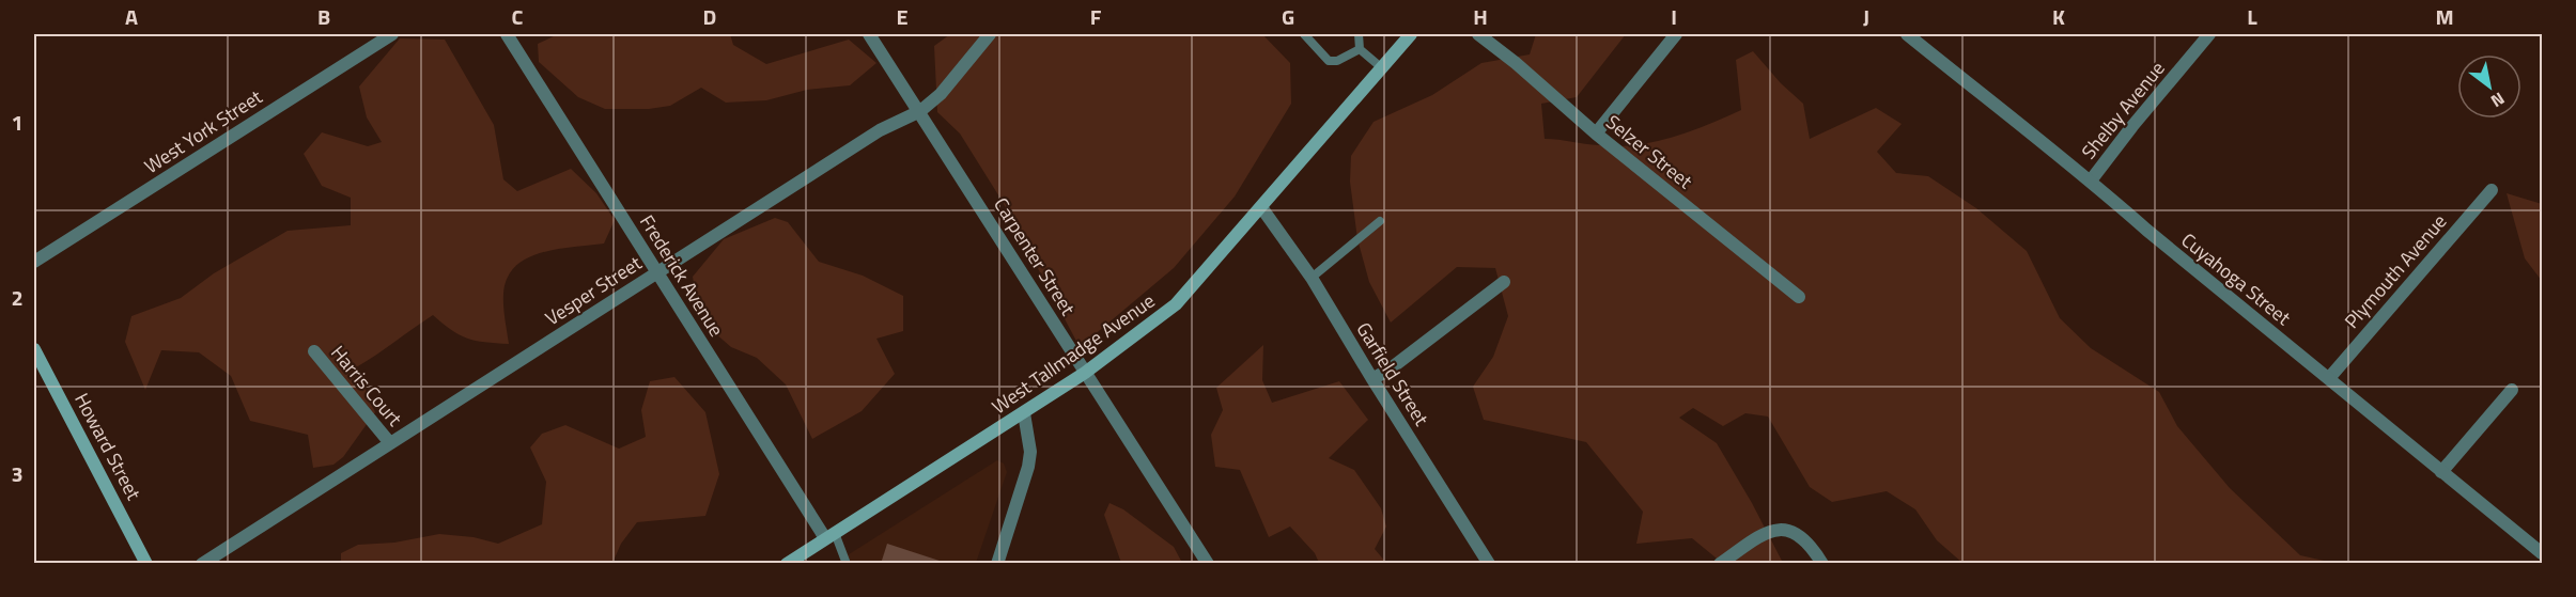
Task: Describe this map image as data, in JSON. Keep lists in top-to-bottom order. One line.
{"streets":{"main road":["West Tallmadge Avenue","Howard Street"],"street":["Shelby Avenue","West York Street","Selzer Street","Carpenter Street","Plymouth Avenue","Frederick Avenue","Cuyahoga Street","Vesper Street","Garfield Street","Harris Court"]},"crossings":[["Shelby Avenue","Cuyahoga Street"],["Carpenter Street","Vesper Street"],["Carpenter Street","West Tallmadge Avenue"],["Plymouth Avenue","Cuyahoga Street"],["Frederick Avenue","Vesper Street"],["Frederick Avenue","West Tallmadge Avenue"],["Vesper Street","Harris Court"],["West Tallmadge Avenue","Garfield Street"]],"north":"bottom right","grid":{"columns":["A","B","C","D","E","F","G","H","I","J","K","L","M"],"rows":["1","2","3"]}}
